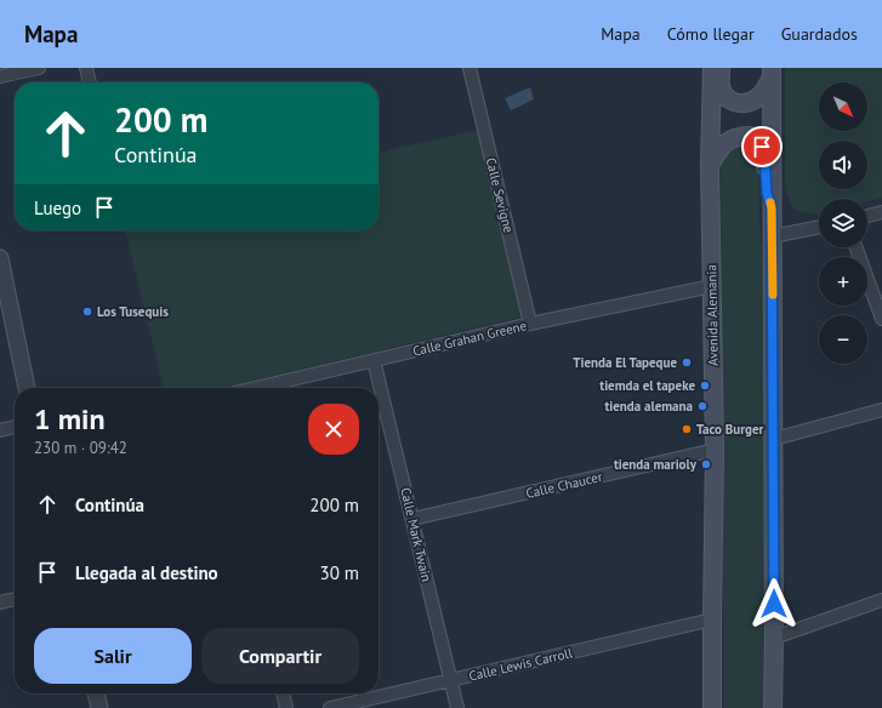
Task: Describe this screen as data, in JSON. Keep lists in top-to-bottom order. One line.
{"streets":{"main road":["Avenida Alemania"],"street":["Calle Sevigne","Calle Grahan Greene","Calle Chaucer","Calle Mark Twain","Calle Lewis Carroll"]},"crossings":[["Calle Sevigne","Calle Grahan Greene"],["Avenida Alemania","Calle Grahan Greene"],["Avenida Alemania","Calle Chaucer"],["Avenida Alemania","Calle Lewis Carroll"],["Calle Grahan Greene","Calle Mark Twain"],["Calle Chaucer","Calle Mark Twain"],["Calle Mark Twain","Calle Lewis Carroll"]],"places":["Los Tusequis","Tienda El Tapeque","tiemda el tapeke","tienda alemana","Taco Burger","tienda marioly"],"north":"bottom right","page":{"header":"Mapa","nav":["Mapa","Cómo llegar","Guardados"],"map_buttons":["+","−"],"turn":["200 m","Continúa"],"then":"Luego","heading":["1 min","230 m · 09:42"],"list":[{"name":"Continúa","value":"200 m"},{"name":"Llegada al destino","value":"30 m"}],"buttons":["Salir","Compartir"]}}
